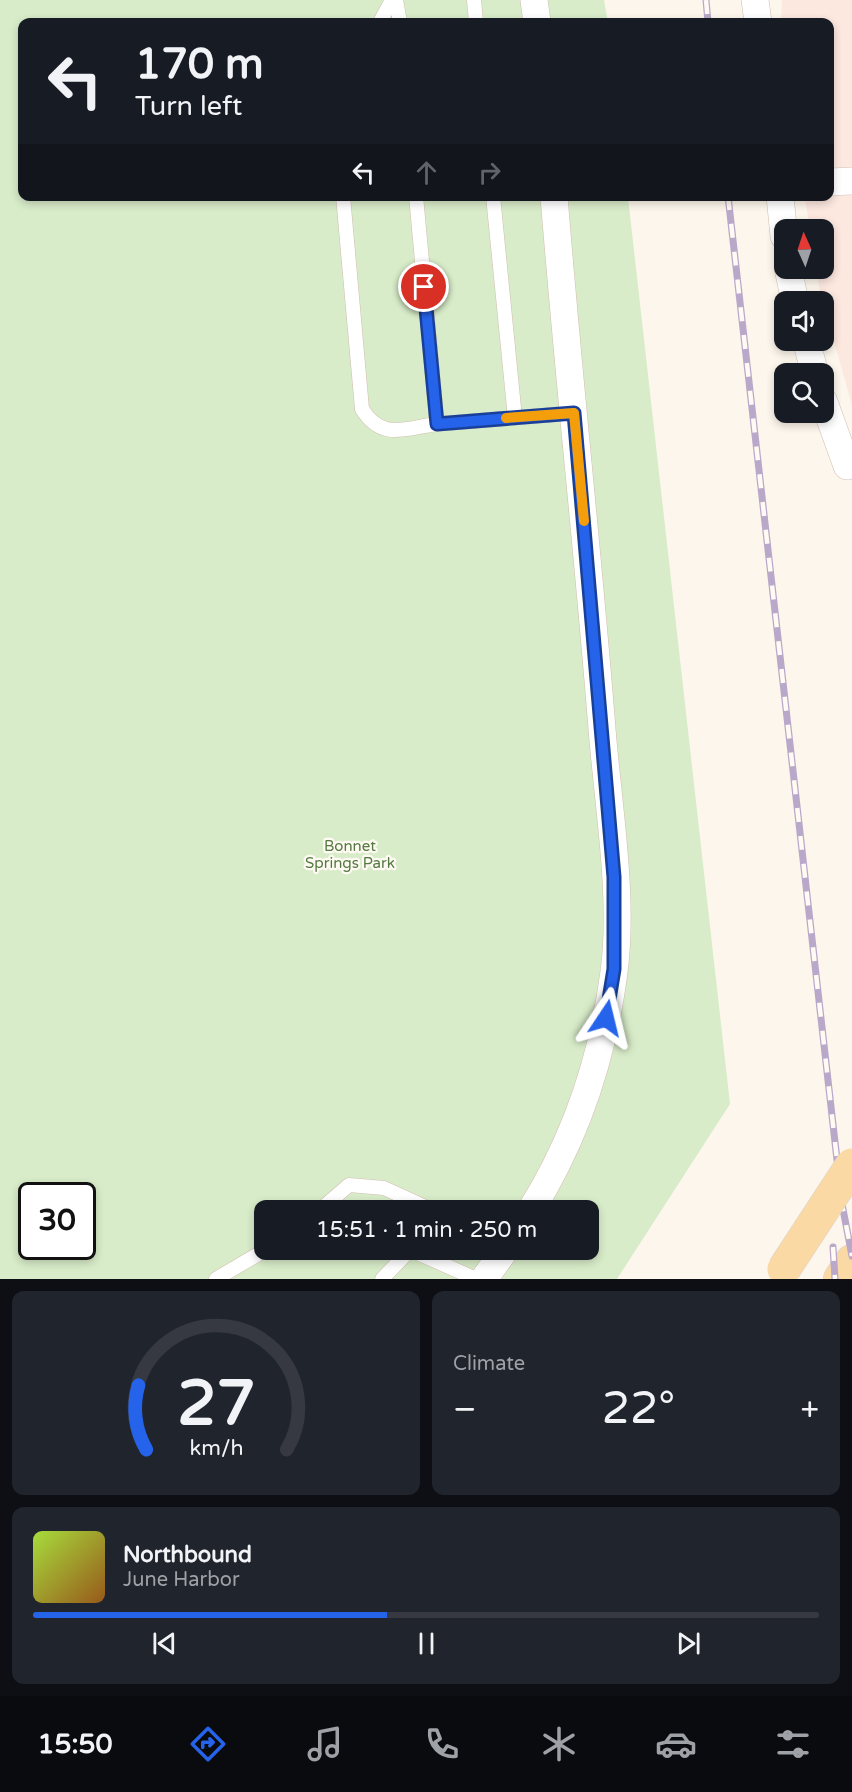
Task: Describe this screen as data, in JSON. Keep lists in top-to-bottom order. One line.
{"parks":["Bonnet Springs Park"],"north":"top","page":{"turn":["170 m","Turn left"],"limit":"30","trip":"15:51 · 1 min · 250 m","tile":"Climate","heat":["−","22°","+"],"song":["Northbound","June Harbor"],"tabs":"15:50","gauge":["27","km/h"]}}
